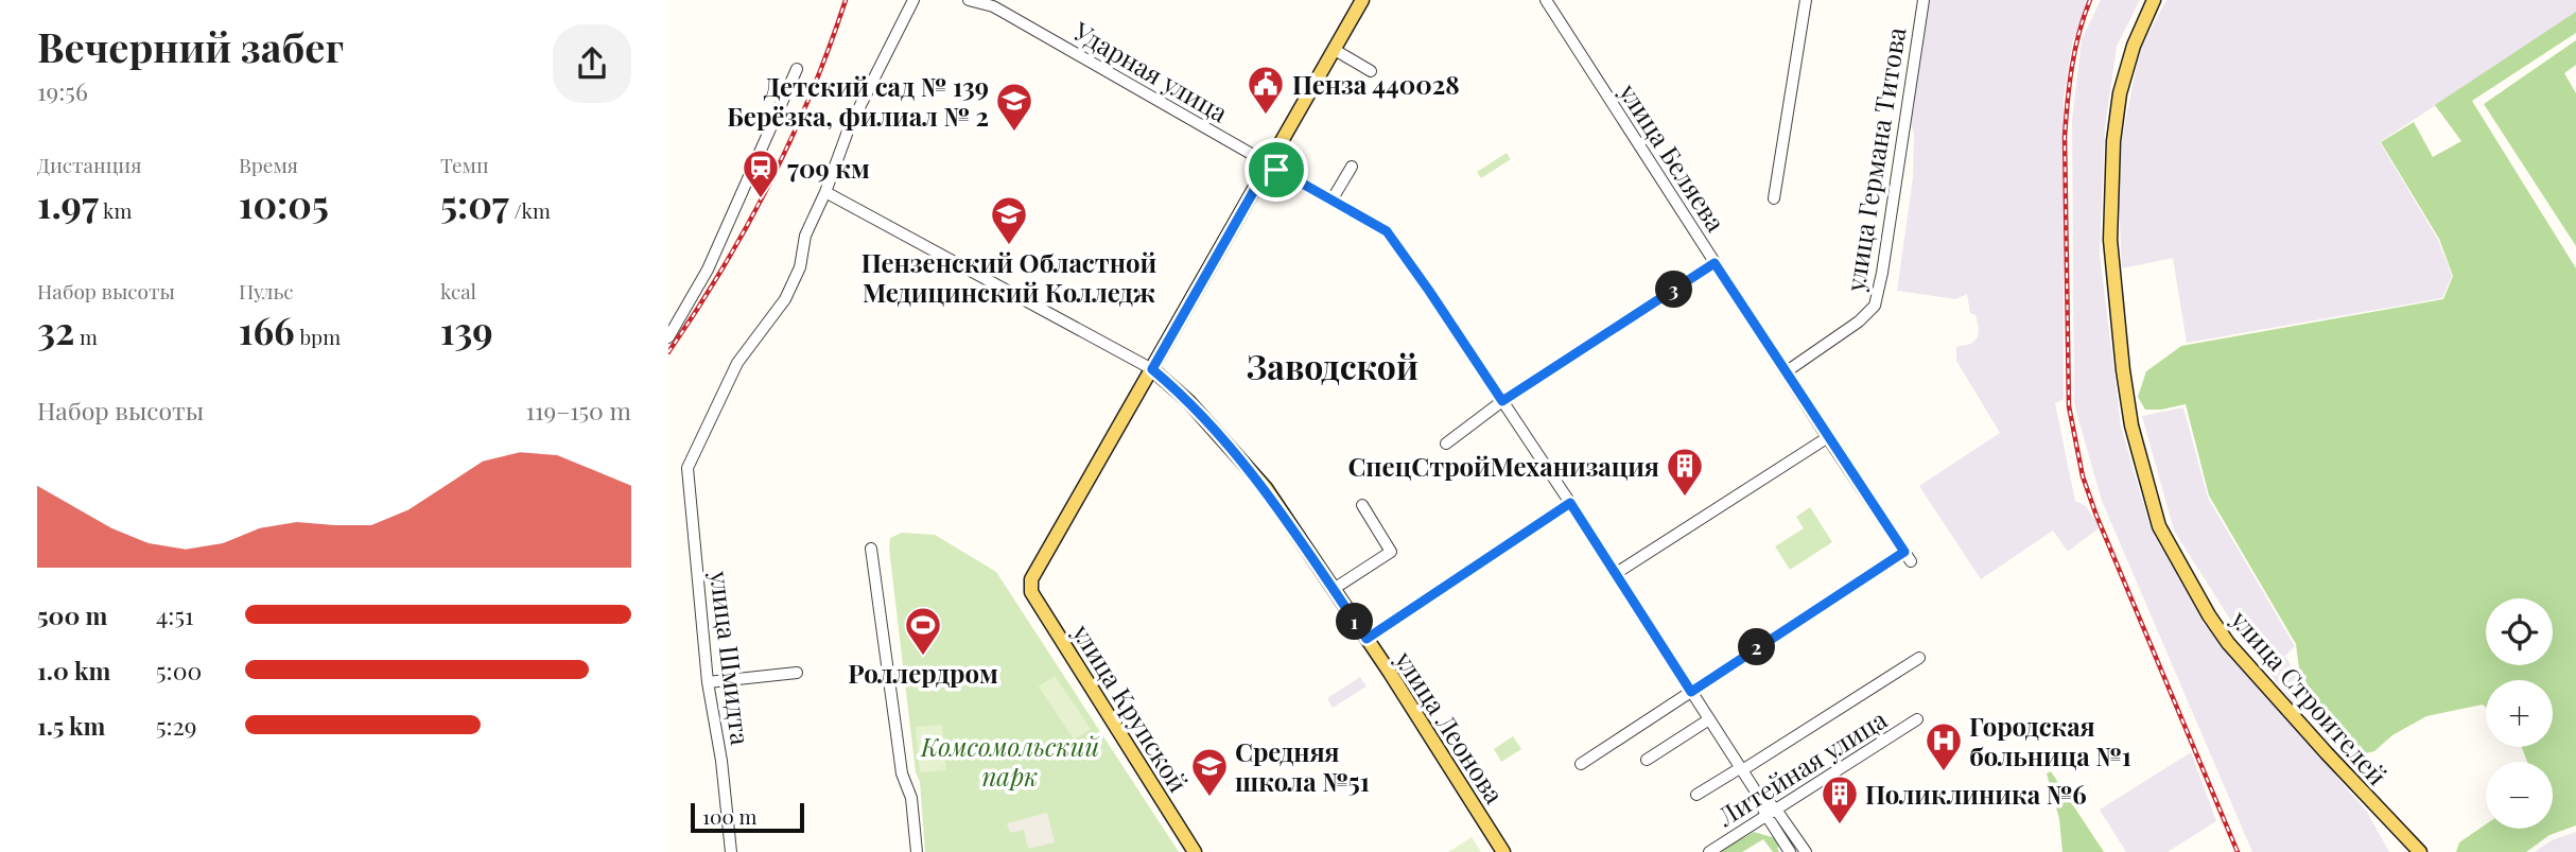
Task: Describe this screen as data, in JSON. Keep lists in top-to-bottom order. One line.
{"streets":{"main road":["улица Строителей","улица Крупской","улица Леонова"],"street":["Ударная улица","улица Беляева","улица Германа Титова","улица Шмидта","Литейная улица"]},"crossings":[["Ударная улица","Литейная улица"],["улица Беляева","улица Германа Титова"],["улица Шмидта","улица Леонова"],["улица Крупской","улица Леонова"]],"districts":["Заводской"],"parks":["Комсомольский парк"],"places":{"public building":["Пенза 440028"],"school or university":["Детский сад № 139 Берёзка, филиал № 2","Пензенский Областной Медицинский Колледж","Средняя школа №51"],"station":["709 км"],"building":["СпецСтройМеханизация","Поликлиника №6"],"sports":["Роллердром"],"hospital":["Городская больница №1"]},"scale_bar":"100 m","page":{"heading":["Вечерний забег","19:56"],"stats":[["Дистанция","1.97 km"],["Время","10:05"],["Темп","5:07 /km"],["Набор высоты","32 m"],["Пульс","166 bpm"],["kcal","139"]],"pins":["3","1","2"],"chart":["Набор высоты","119–150 m"],"list":[{"name":"500 m","note":"4:51"},{"name":"1.0 km","note":"5:00"},{"name":"1.5 km","note":"5:29"}],"map_buttons":["+","−"],"scale":"100 m"}}
